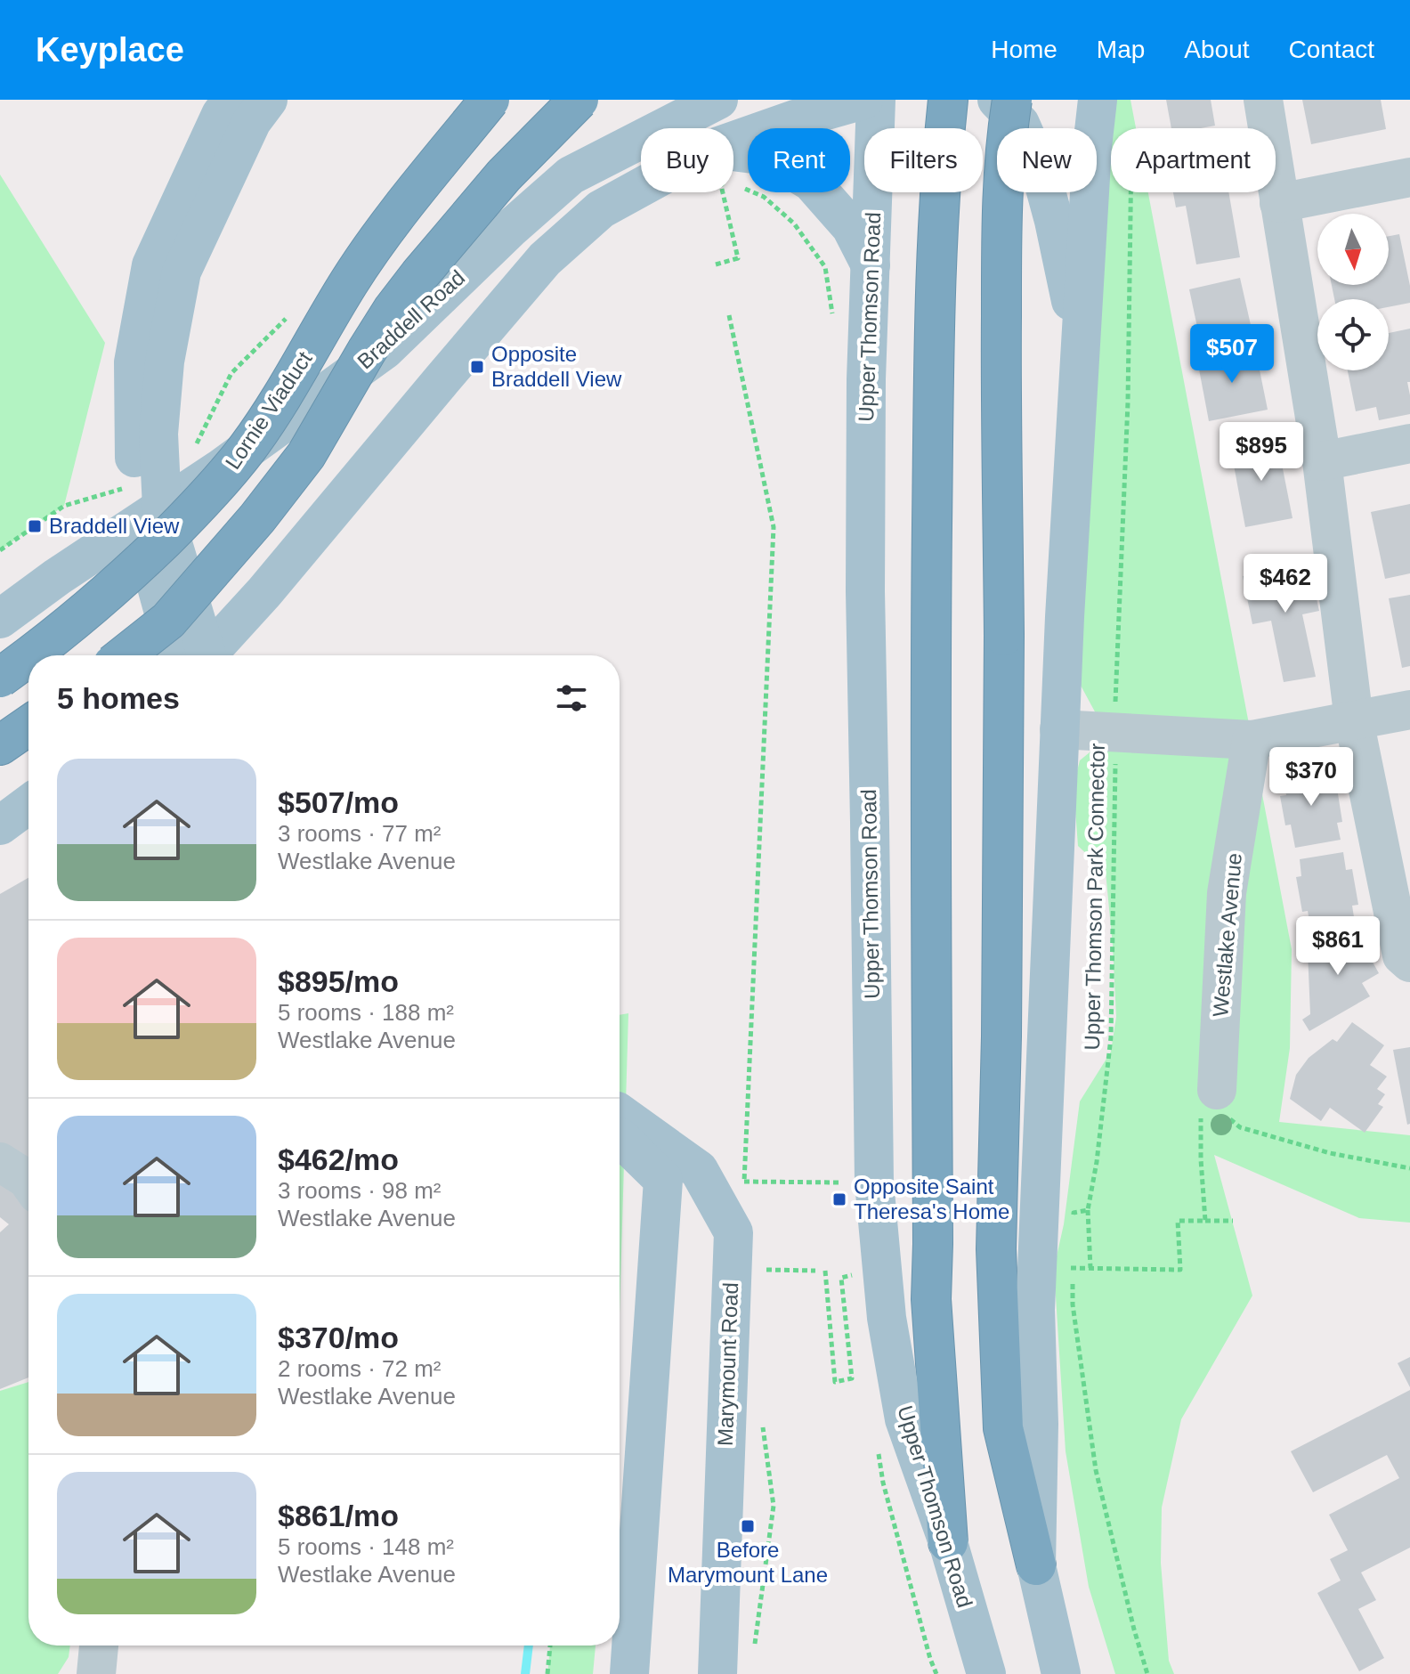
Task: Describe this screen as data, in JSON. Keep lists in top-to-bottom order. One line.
{"streets":{"highway":["Lornie Viaduct"],"main road":["Upper Thomson Road","Braddell Road","Marymount Road"],"street":["Westlake Avenue"],"path":["Upper Thomson Park Connector"]},"places":{"transit":["Opposite Braddell View","Braddell View","Opposite Saint Theresa's Home","Before Marymount Lane"]},"north":"bottom","page":{"header":"Keyplace","nav":["Home","Map","About","Contact"],"chip":["Buy","Rent","Filters","New","Apartment"],"price":["$507","$895","$462","$370","$861"],"heading":"5 homes","list":[{"name":"$507/mo","note":"3 rooms · 77 m² · Westlake Avenue"},{"name":"$895/mo","note":"5 rooms · 188 m² · Westlake Avenue"},{"name":"$462/mo","note":"3 rooms · 98 m² · Westlake Avenue"},{"name":"$370/mo","note":"2 rooms · 72 m² · Westlake Avenue"},{"name":"$861/mo","note":"5 rooms · 148 m² · Westlake Avenue"}]}}
